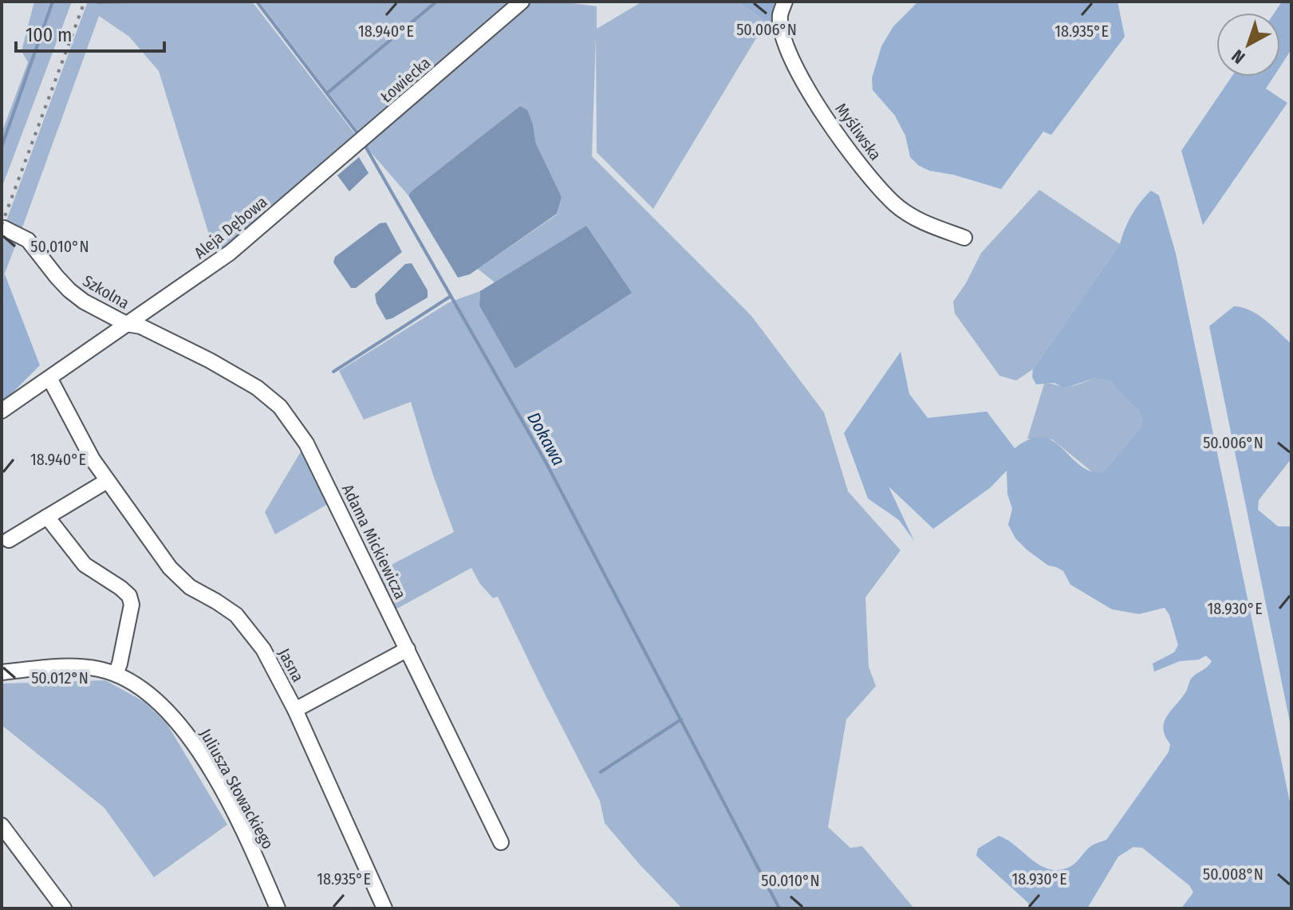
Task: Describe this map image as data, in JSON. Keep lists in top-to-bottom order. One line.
{"streets":{"street":["Łowiecka","Myśliwska","Aleja Dębowa","Szkolna","Adama Mickiewicza","Jasna","Juliusza Słowackiego"]},"crossings":[["Łowiecka","Aleja Dębowa"],["Aleja Dębowa","Szkolna"],["Aleja Dębowa","Adama Mickiewicza"],["Aleja Dębowa","Jasna"],["Szkolna","Adama Mickiewicza"]],"water":["Dokawa"],"scale_bar":"100 m","north":"bottom left","coordinates":["50.006°N","18.940°E","18.935°E","50.010°N","18.930°E","50.012°N","50.008°N"]}
